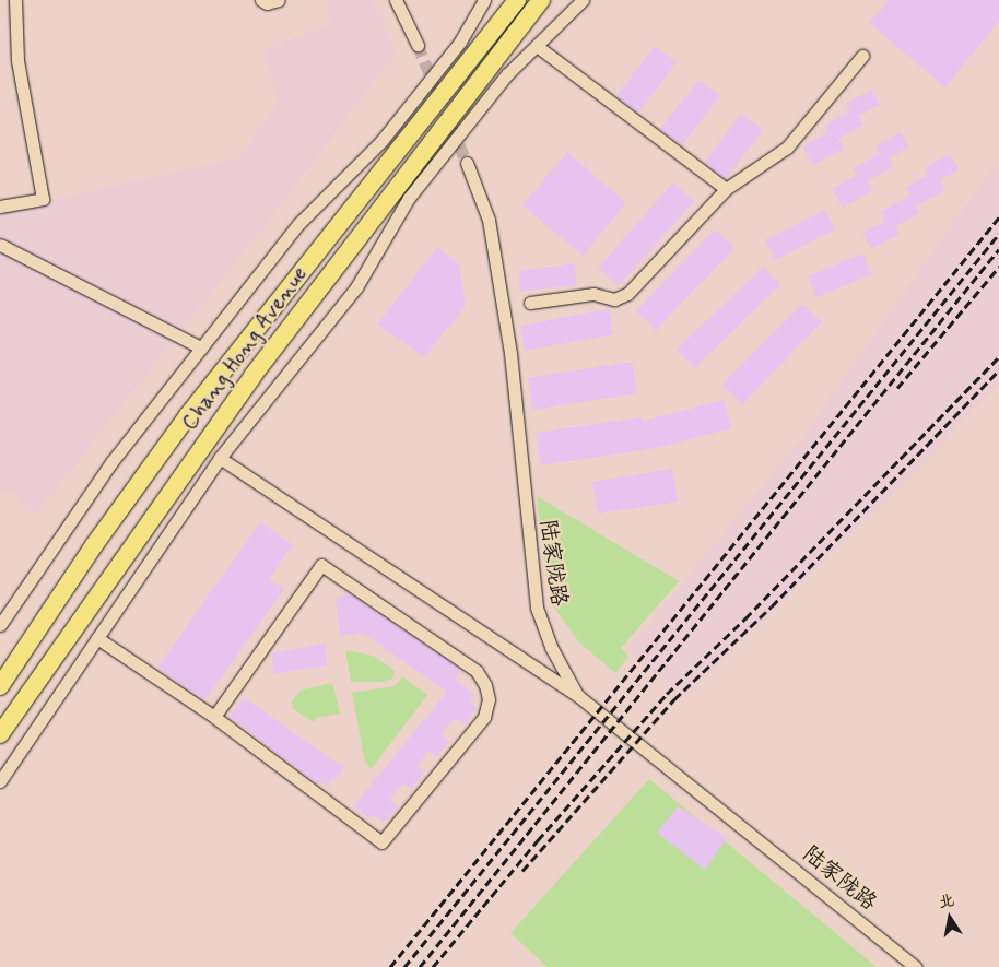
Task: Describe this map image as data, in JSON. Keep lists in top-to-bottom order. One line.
{"streets":{"highway":["Chang Hong Avenue"],"street":["陆家陇路"]},"north":"top"}
